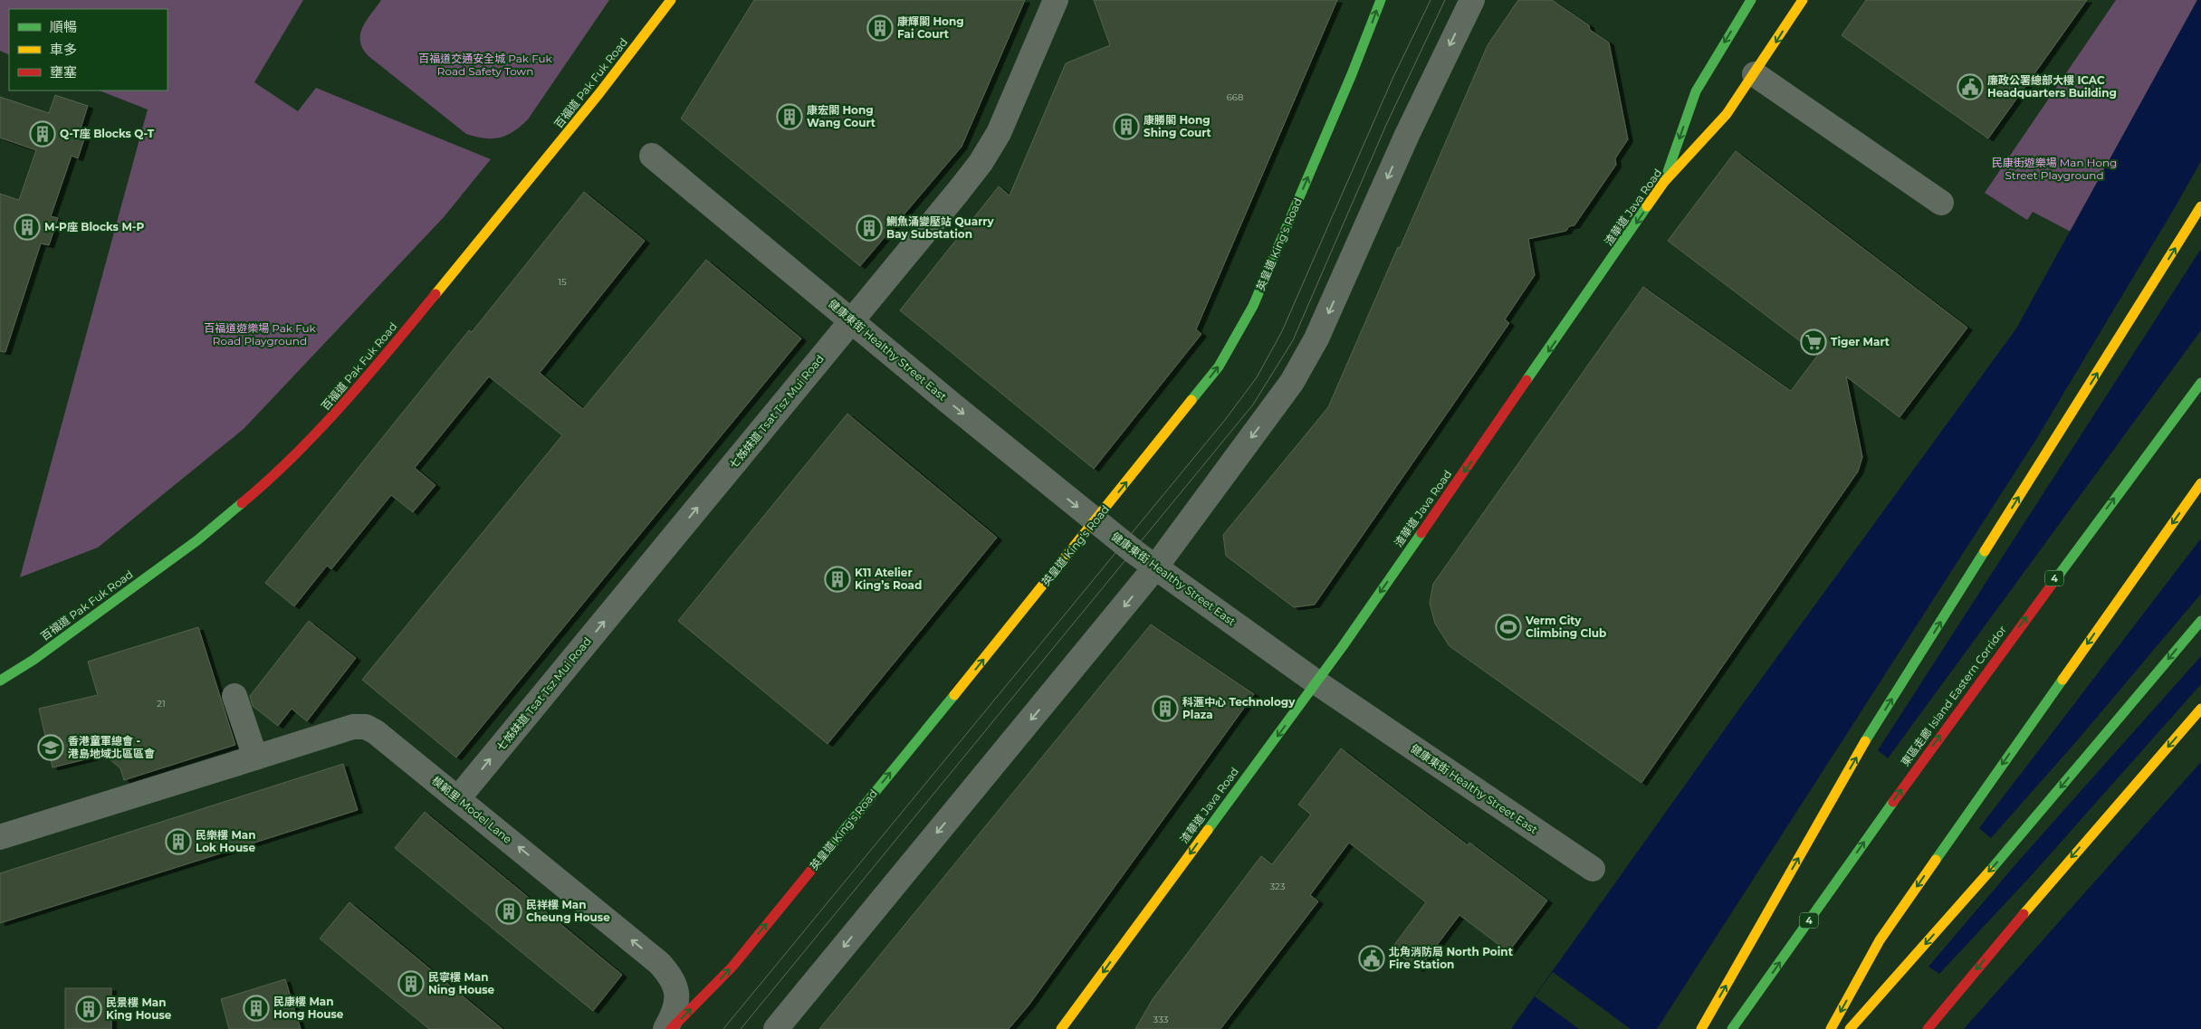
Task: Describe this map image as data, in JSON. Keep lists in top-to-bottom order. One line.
{"streets":{"main road":["百福道 Pak Fuk Road","渣華道 Java Road","英皇道 King's Road","4","東區走廊 Island Eastern Corridor"],"street":["健康東街 Healthy Street East","七姊妹道 Tsat Tsz Mui Road","模範里 Model Lane"]},"crossings":[["渣華道 Java Road","健康東街 Healthy Street East"],["英皇道 King's Road","健康東街 Healthy Street East"],["健康東街 Healthy Street East","七姊妹道 Tsat Tsz Mui Road"],["七姊妹道 Tsat Tsz Mui Road","模範里 Model Lane"]],"one_way":["渣華道 Java Road","英皇道 King's Road","七姊妹道 Tsat Tsz Mui Road","模範里 Model Lane"],"parks":["百福道交通安全城 Pak Fuk Road Safety Town","民康街遊樂場 Man Hong Street Playground","百福道遊樂場 Pak Fuk Road Playground"],"places":{"building":["康輝閣 Hong Fai Court","康宏閣 Hong Wang Court","康勝閣 Hong Shing Court","Q-T座 Blocks Q-T","M-P座 Blocks M-P","鰂魚涌變壓站 Quarry Bay Substation","K11 Atelier King’s Road","科滙中心 Technology Plaza","民樂樓 Man Lok House","民祥樓 Man Cheung House","民寧樓 Man Ning House","民康樓 Man Hong House","民景樓 Man King House"],"public building":["廉政公署總部大樓 ICAC Headquarters Building","北角消防局 North Point Fire Station"],"supermarket":["Tiger Mart"],"sports":["Verm City Climbing Club"],"school or university":["香港童軍總會 - 港島地域北區區會"]},"house_numbers":["668","15","21","323","333"],"legend":["順暢","車多","壅塞"]}
